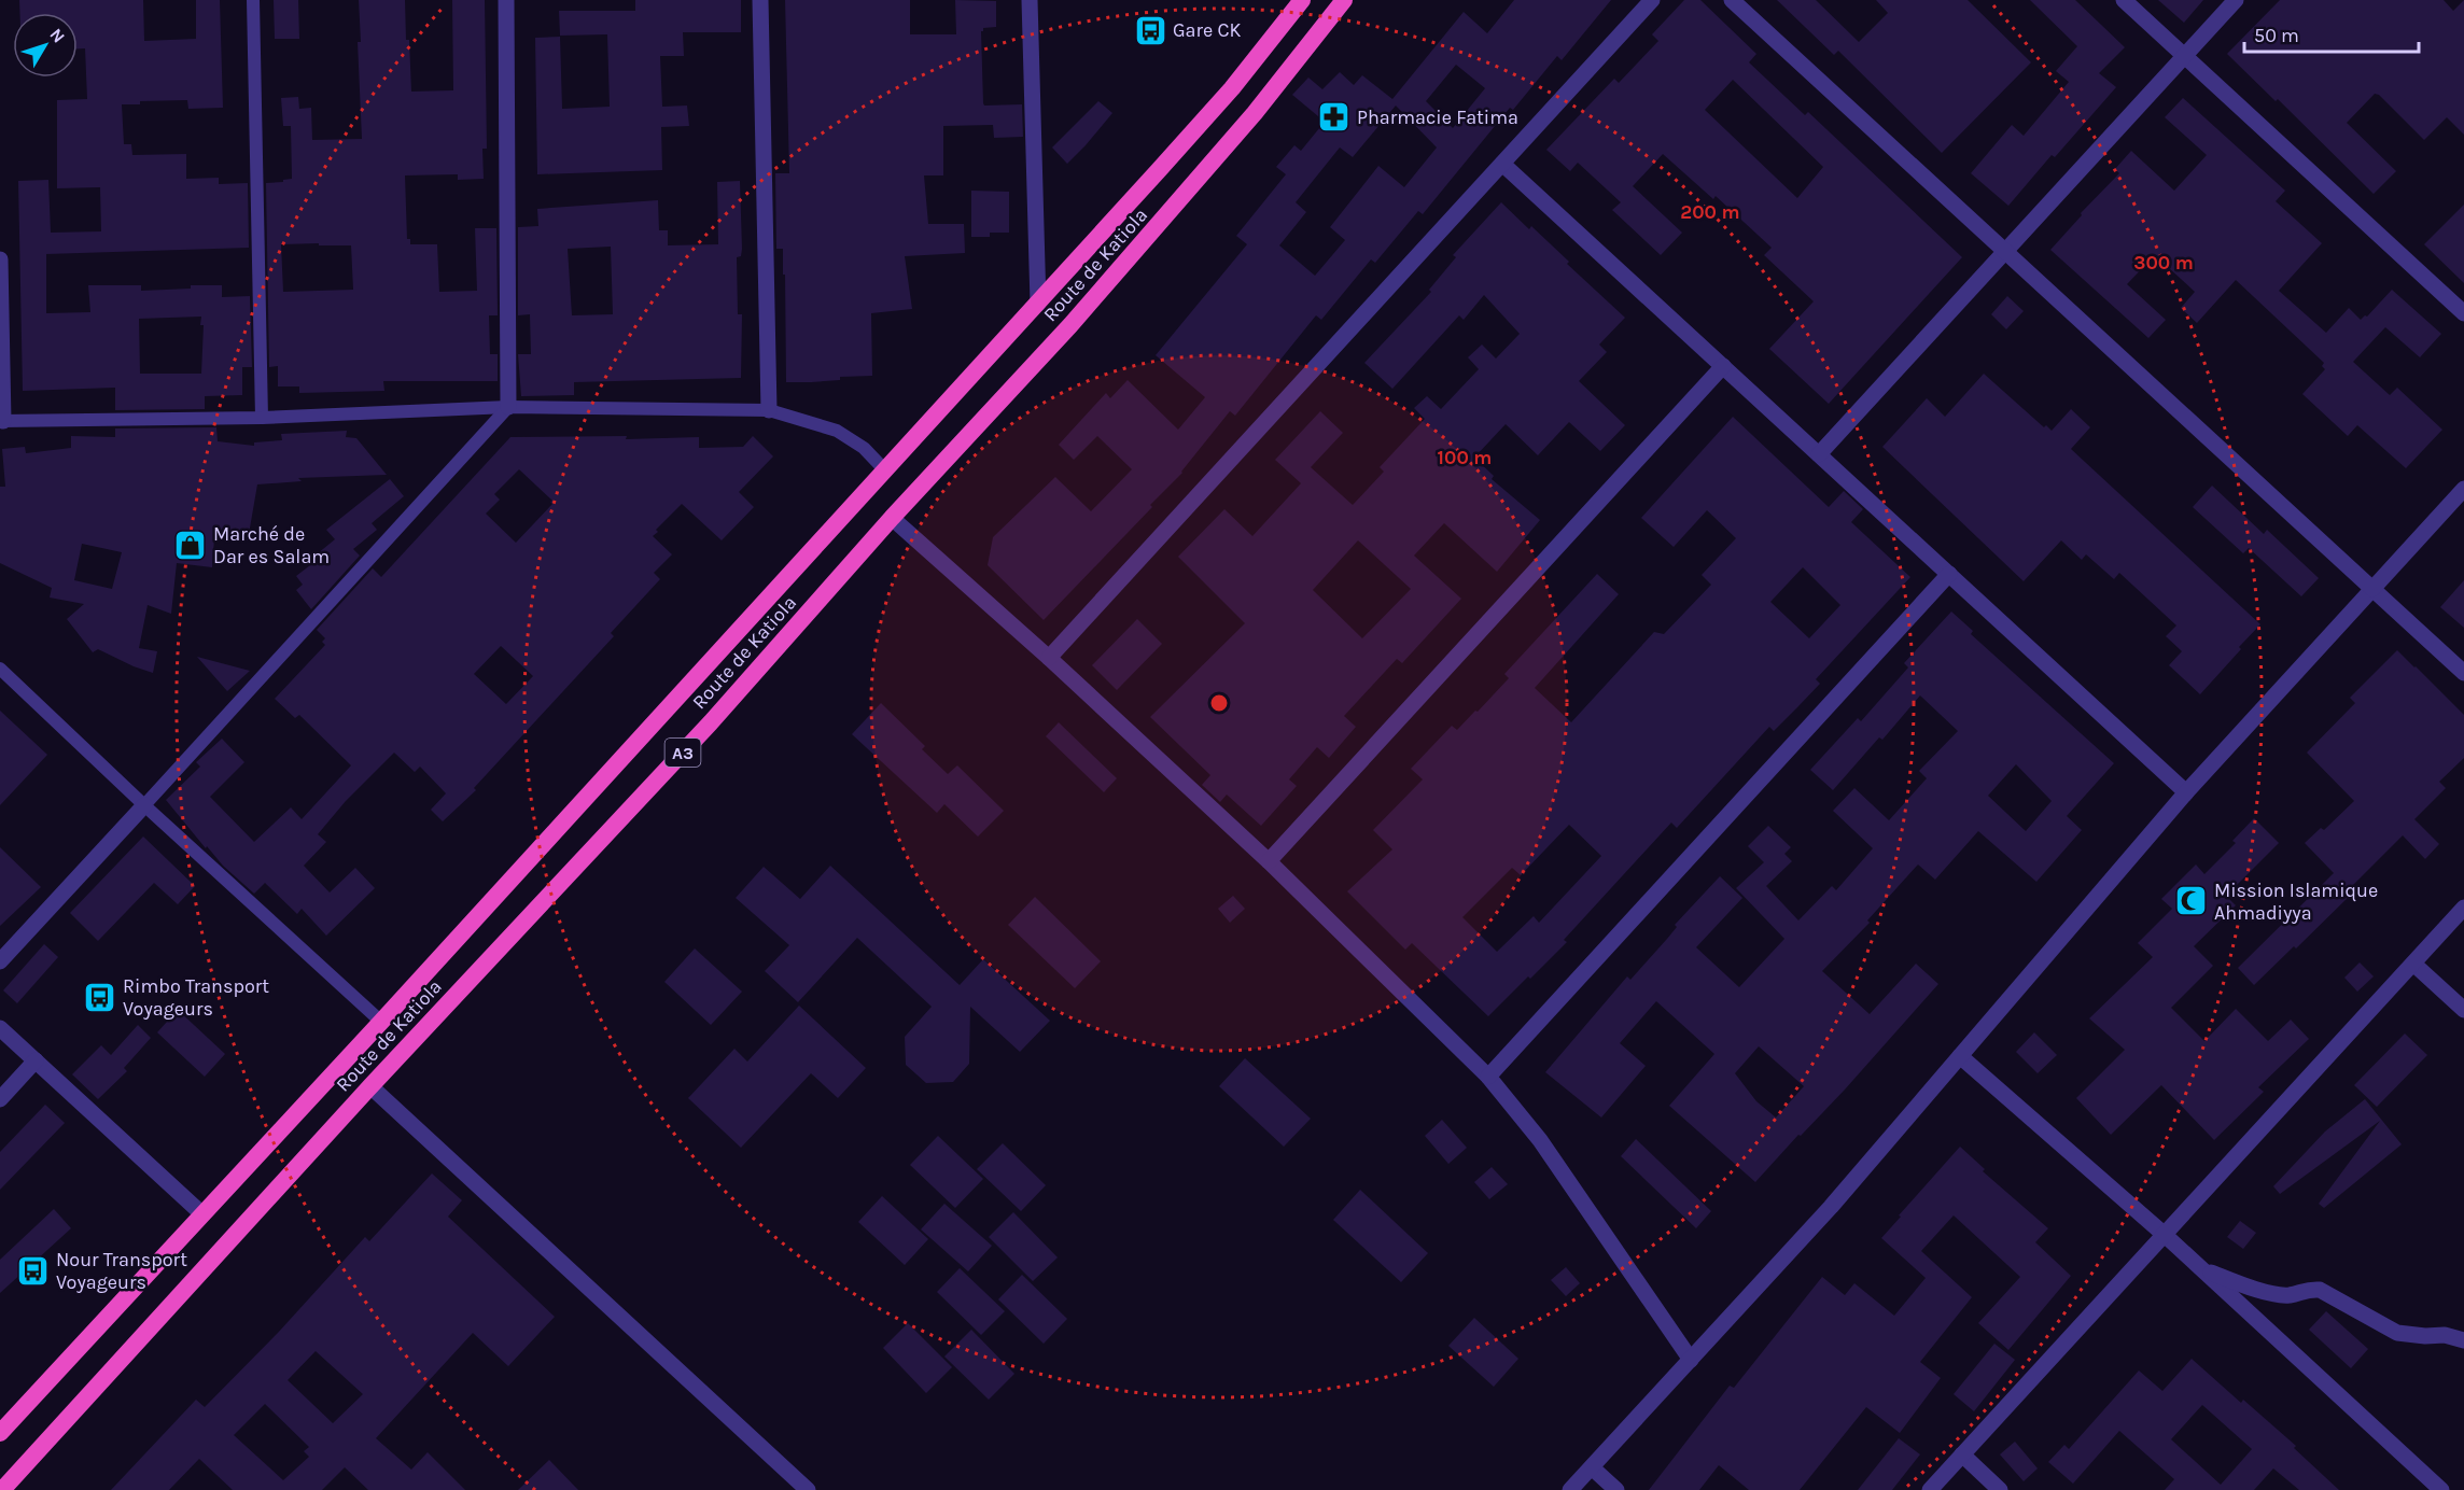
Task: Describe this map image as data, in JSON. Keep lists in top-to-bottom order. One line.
{"streets":{"highway":["Route de Katiola","A3"]},"places":{"bus stop":["Gare CK","Rimbo Transport Voyageurs","Nour Transport Voyageurs"],"pharmacy":["Pharmacie Fatima"],"shop":["Marché de Dar es Salam"],"mosque":["Mission Islamique Ahmadiyya"]},"scale_bar":"50 m","north":"top right","rings":["200 m","300 m","100 m"]}
